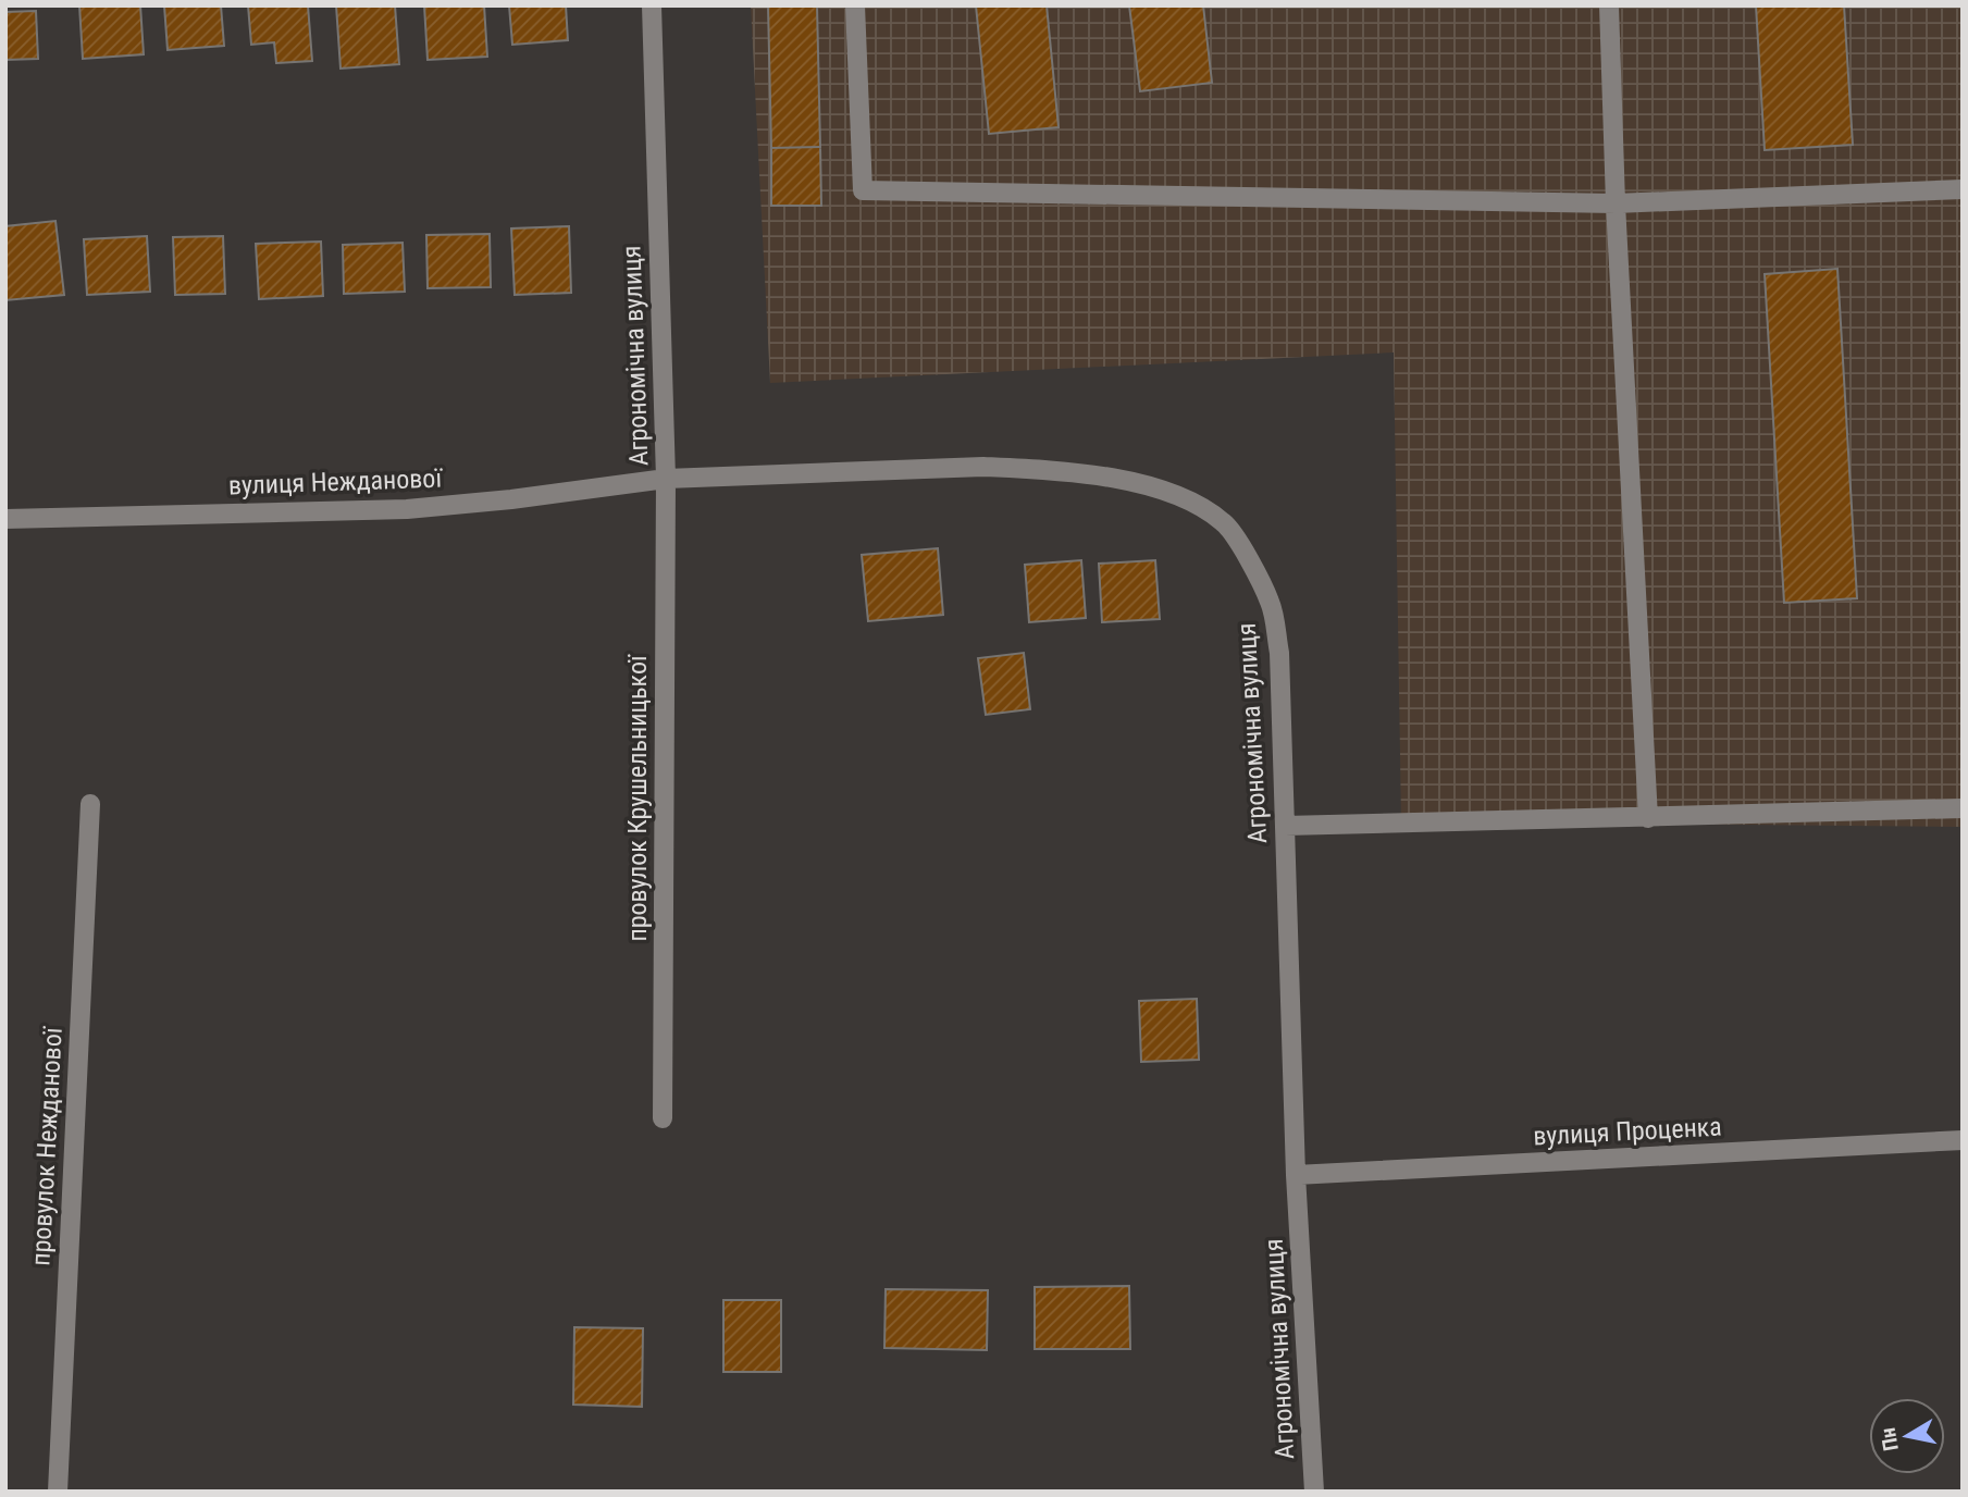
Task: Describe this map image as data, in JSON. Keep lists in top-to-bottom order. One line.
{"streets":{"street":["Агрономічна вулиця","вулиця Нежданової","провулок Крушельницької","вулиця Проценка","провулок Нежданової"]},"crossings":[["Агрономічна вулиця","вулиця Нежданової"],["Агрономічна вулиця","провулок Крушельницької"],["Агрономічна вулиця","вулиця Проценка"],["вулиця Нежданової","провулок Крушельницької"]],"north":"left"}
